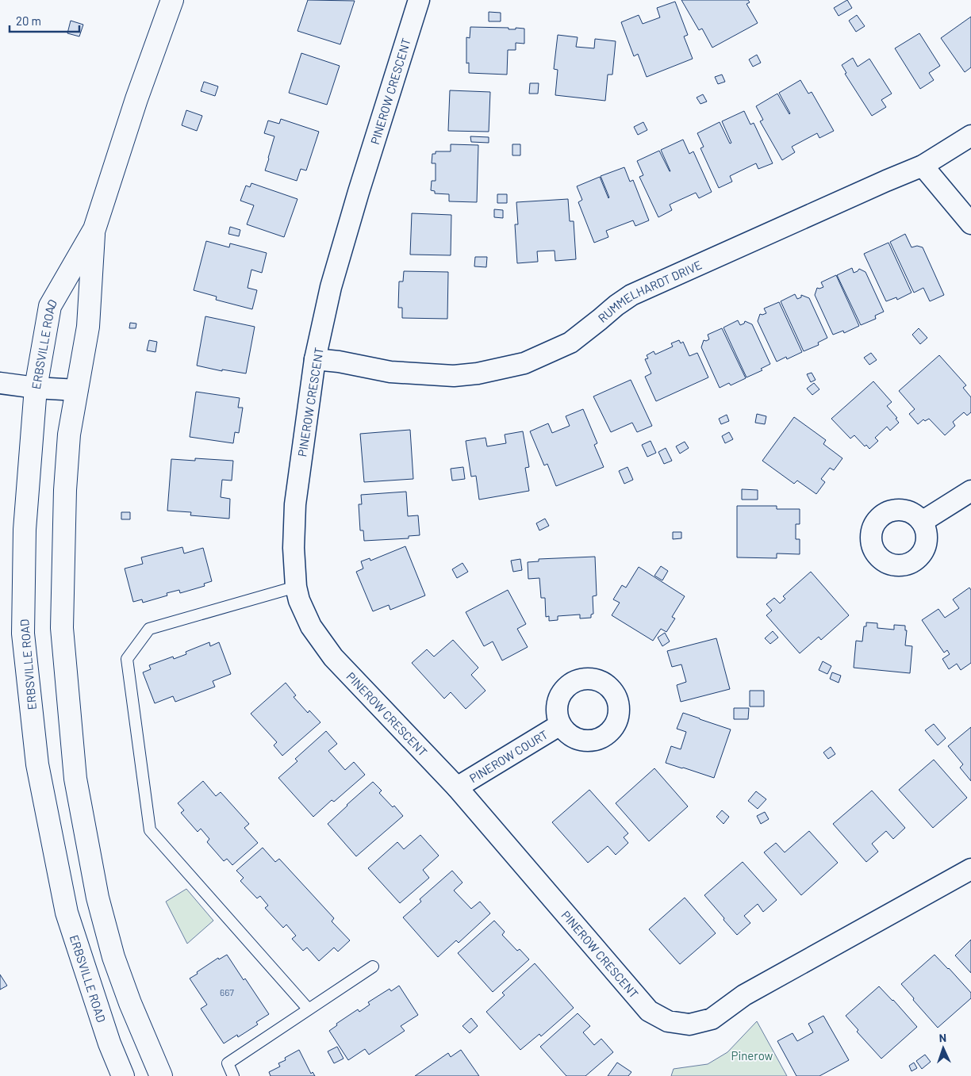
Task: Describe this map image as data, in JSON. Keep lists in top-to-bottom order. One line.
{"streets":{"main road":["ERBSVILLE ROAD"],"street":["PINEROW CRESCENT","RUMMELHARDT DRIVE","PINEROW COURT"]},"crossings":[["PINEROW CRESCENT","RUMMELHARDT DRIVE"],["PINEROW CRESCENT","PINEROW COURT"]],"parks":["Pinerow"],"house_numbers":["667"],"scale_bar":"20 m","north":"top"}
